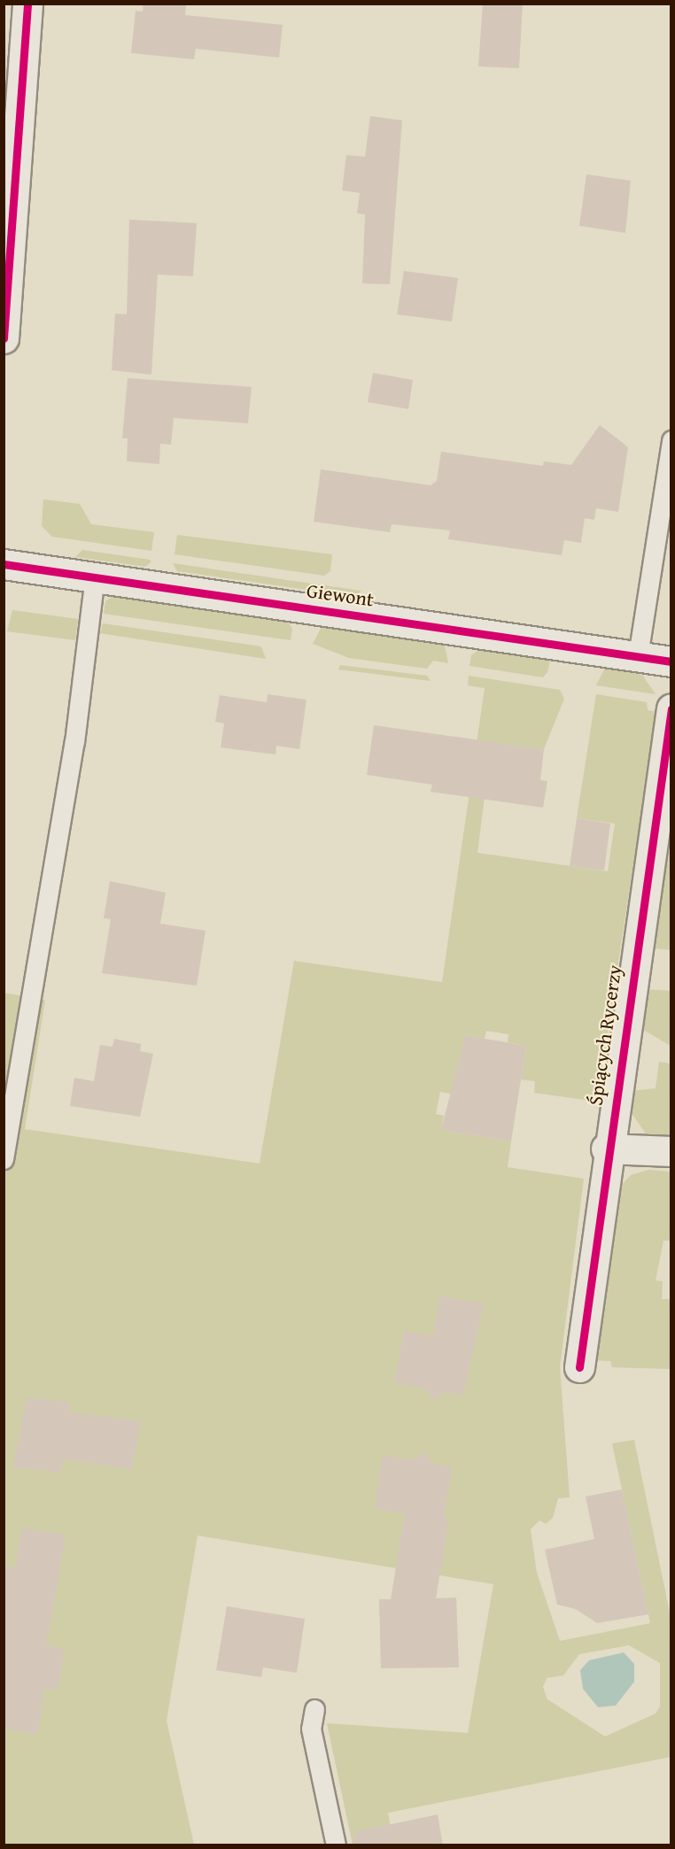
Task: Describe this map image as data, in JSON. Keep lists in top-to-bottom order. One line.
{"streets":{"street":["Giewont","Śpiących Rycerzy"]}}
